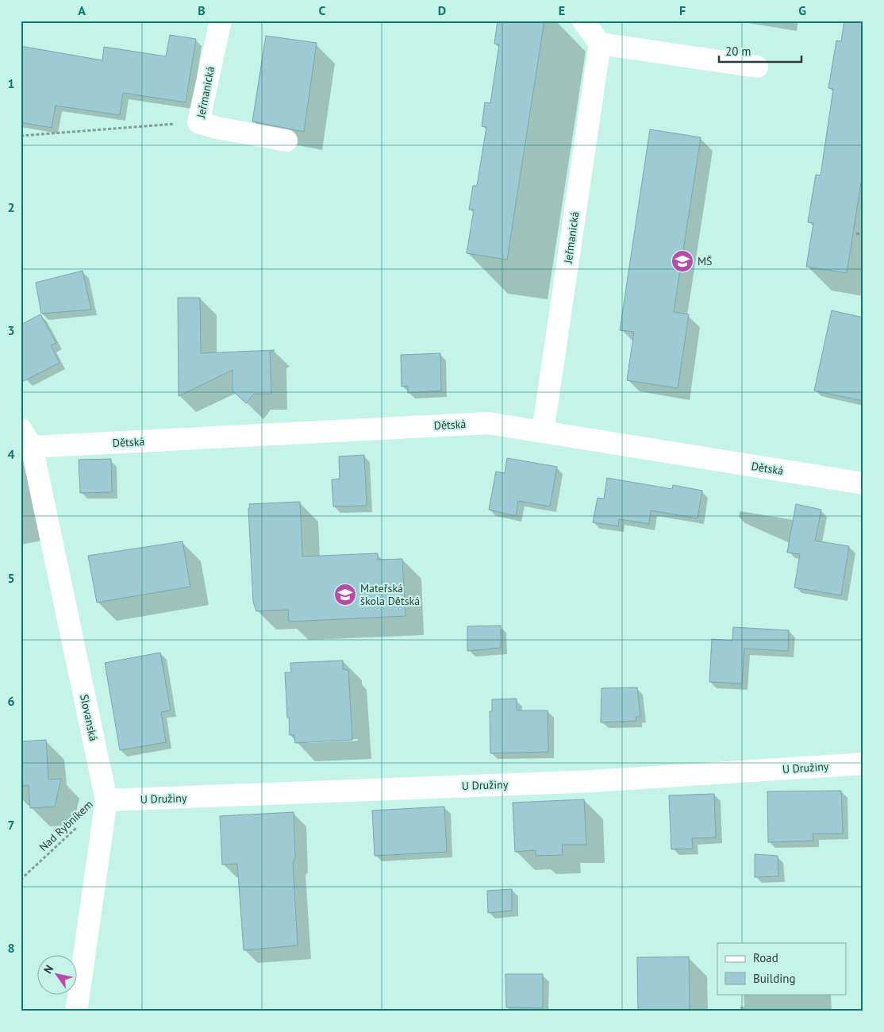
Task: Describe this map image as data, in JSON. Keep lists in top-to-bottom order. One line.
{"streets":{"street":["Jeřmanická","Dětská","Slovanská","U Družiny"],"path":["Nad Rybníkem"]},"crossings":[["Jeřmanická","Dětská"],["Dětská","Slovanská"],["Slovanská","U Družiny"]],"places":{"school or university":["MŠ","Mateřská škola Dětská"]},"legend":["Road","Building"],"scale_bar":"20 m","north":"top left","grid":{"columns":["A","B","C","D","E","F","G"],"rows":["1","2","3","4","5","6","7","8"]}}
